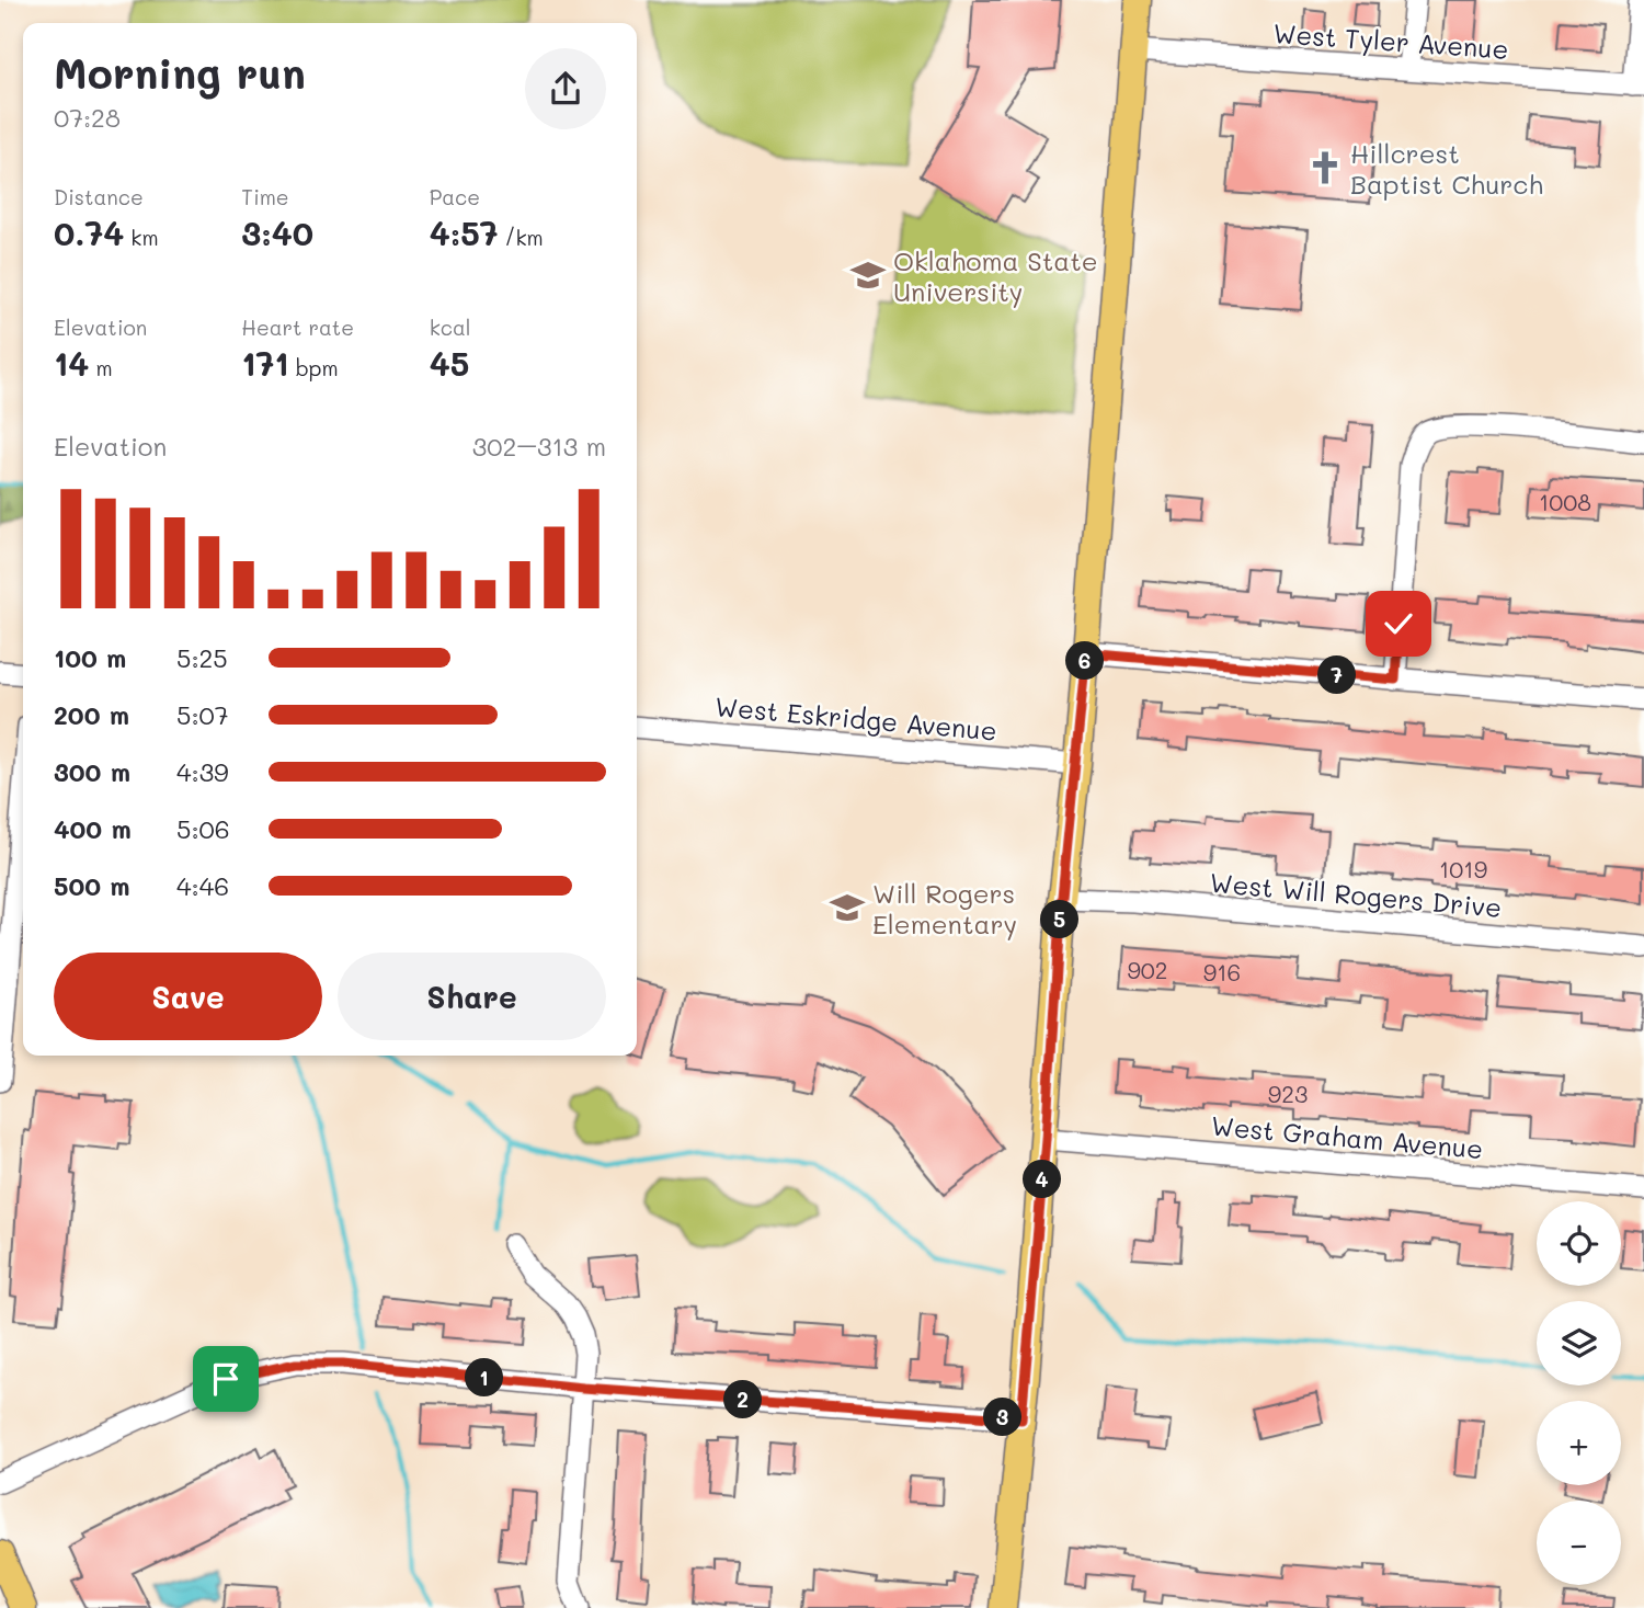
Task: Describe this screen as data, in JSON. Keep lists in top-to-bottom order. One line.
{"streets":{"street":["West Tyler Avenue","West Eskridge Avenue","West Will Rogers Drive","West Graham Avenue"]},"places":{"church":["Hillcrest Baptist Church"],"school or university":["Oklahoma State University","Will Rogers Elementary"]},"house_numbers":["1008","1019","902","916","923"],"page":{"heading":["Morning run","07:28"],"stats":[["Distance","0.74 km"],["Time","3:40"],["Pace","4:57 /km"],["Elevation","14 m"],["Heart rate","171 bpm"],["kcal","45"]],"chart":["Elevation","302–313 m"],"list":[{"name":"100 m","note":"5:25"},{"name":"200 m","note":"5:07"},{"name":"300 m","note":"4:39"},{"name":"400 m","note":"5:06"},{"name":"500 m","note":"4:46"}],"pins":["6","7","5","4","1","2","3"],"buttons":["Save","Share"],"map_buttons":["+","−"]}}
